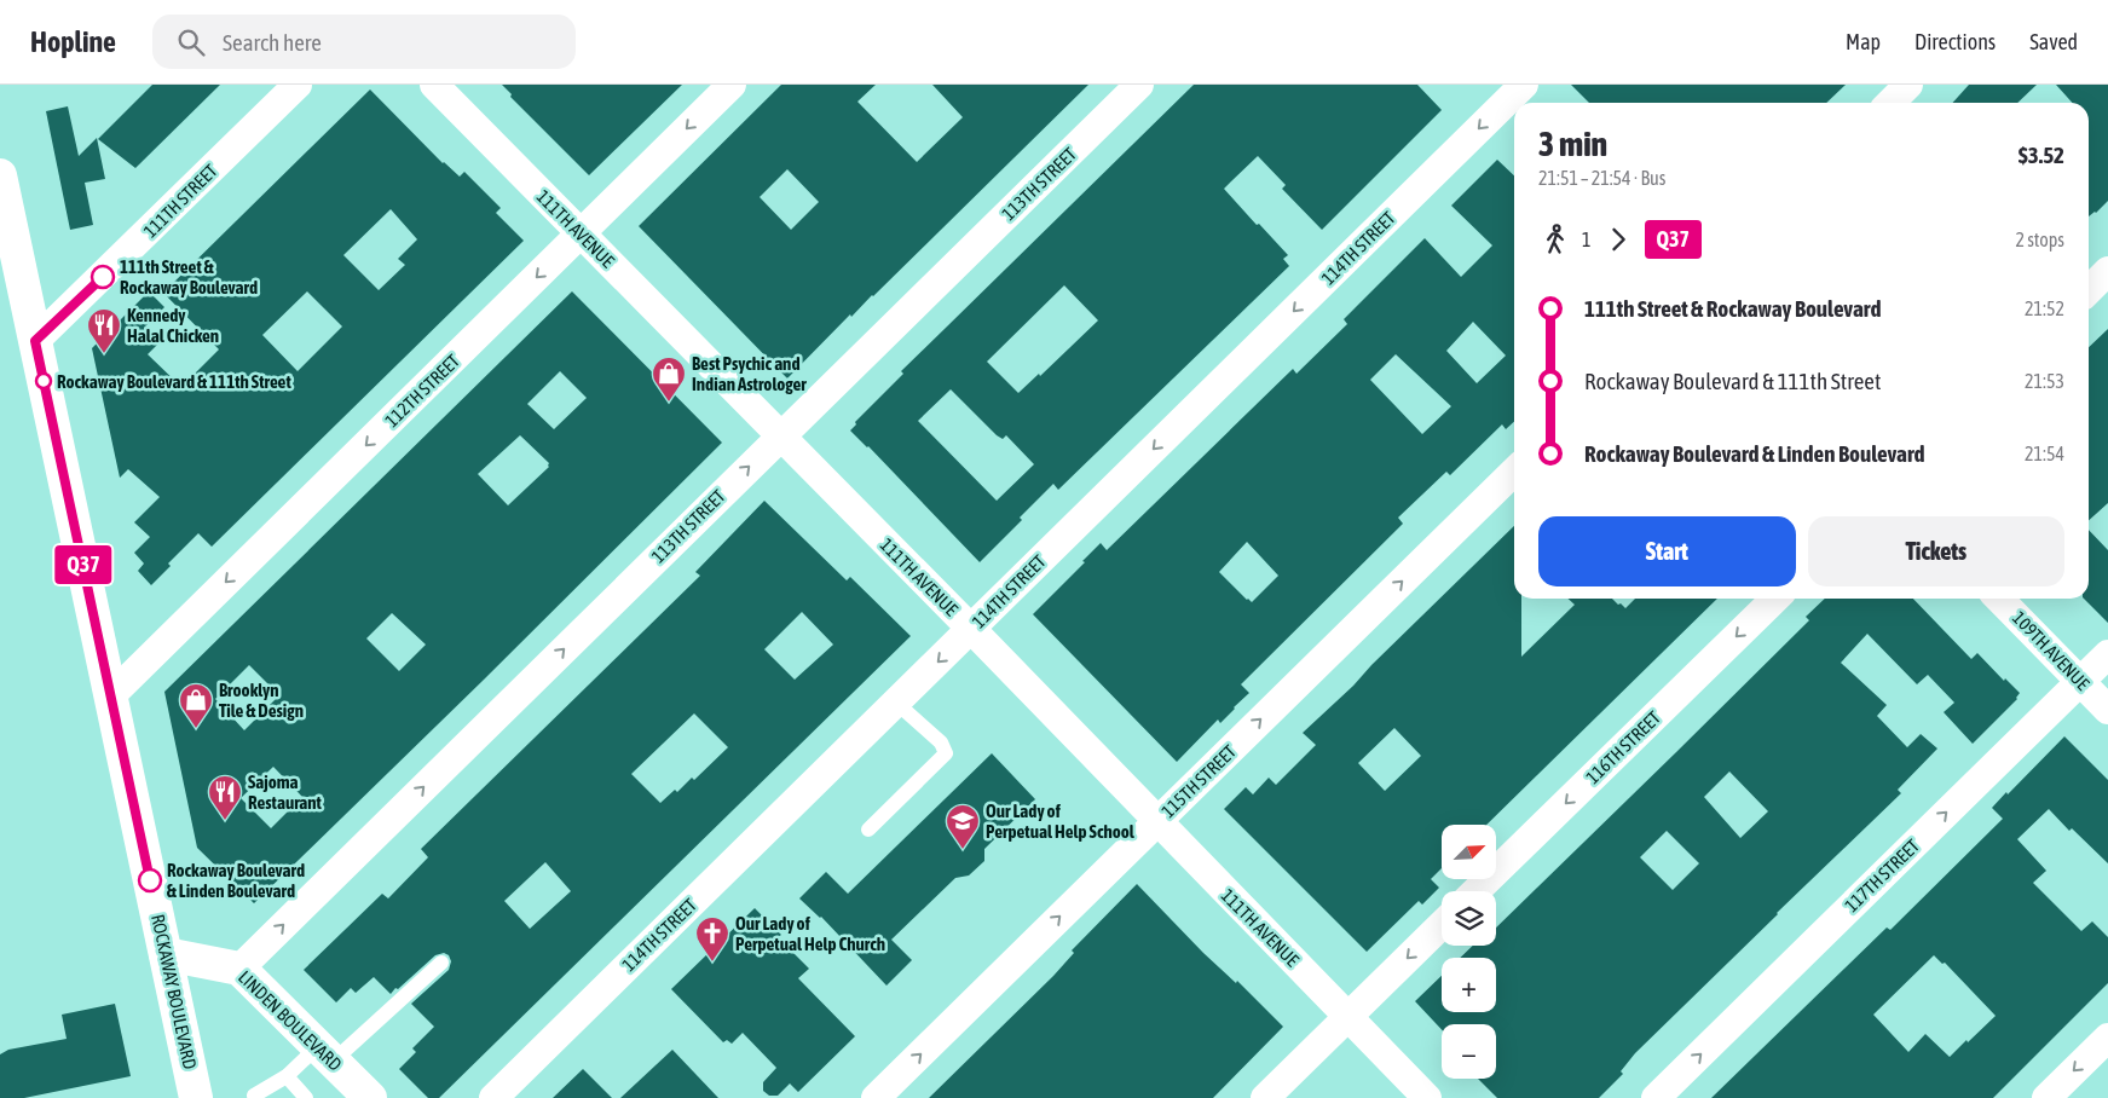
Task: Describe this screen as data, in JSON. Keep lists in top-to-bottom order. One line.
{"streets":{"main road":["ROCKAWAY BOULEVARD","LINDEN BOULEVARD"],"street":["113TH STREET","111TH STREET","111TH AVENUE","114TH STREET","112TH STREET","109TH AVENUE","116TH STREET","115TH STREET","117TH STREET"]},"crossings":[["113TH STREET","111TH AVENUE"],["113TH STREET","LINDEN BOULEVARD"],["111TH STREET","ROCKAWAY BOULEVARD"],["111TH AVENUE","114TH STREET"],["111TH AVENUE","112TH STREET"],["111TH AVENUE","115TH STREET"],["112TH STREET","ROCKAWAY BOULEVARD"],["109TH AVENUE","117TH STREET"],["ROCKAWAY BOULEVARD","LINDEN BOULEVARD"]],"one_way":["113TH STREET","114TH STREET","112TH STREET","116TH STREET","115TH STREET","117TH STREET"],"places":{"other":["111th Street & Rockaway Boulevard","Rockaway Boulevard & 111th Street","Rockaway Boulevard & Linden Boulevard"],"restaurant":["Kennedy Halal Chicken","Sajoma Restaurant"],"shop":["Best Psychic and Indian Astrologer","Brooklyn Tile & Design"],"school or university":["Our Lady of Perpetual Help School"],"church":["Our Lady of Perpetual Help Church"]},"lines":["bus line Q37"],"north":"top right","page":{"header":"Hopline","search":"Search here","nav":["Map","Directions","Saved"],"on_map":"Q37","heading":["3 min","21:51 – 21:54 · Bus","$3.52"],"legs":["1","Q37","2 stops"],"list":[{"name":"111th Street & Rockaway Boulevard","value":"21:52"},{"name":"Rockaway Boulevard & 111th Street","value":"21:53"},{"name":"Rockaway Boulevard & Linden Boulevard","value":"21:54"}],"buttons":["Start","Tickets"],"map_buttons":["+","−"]}}
